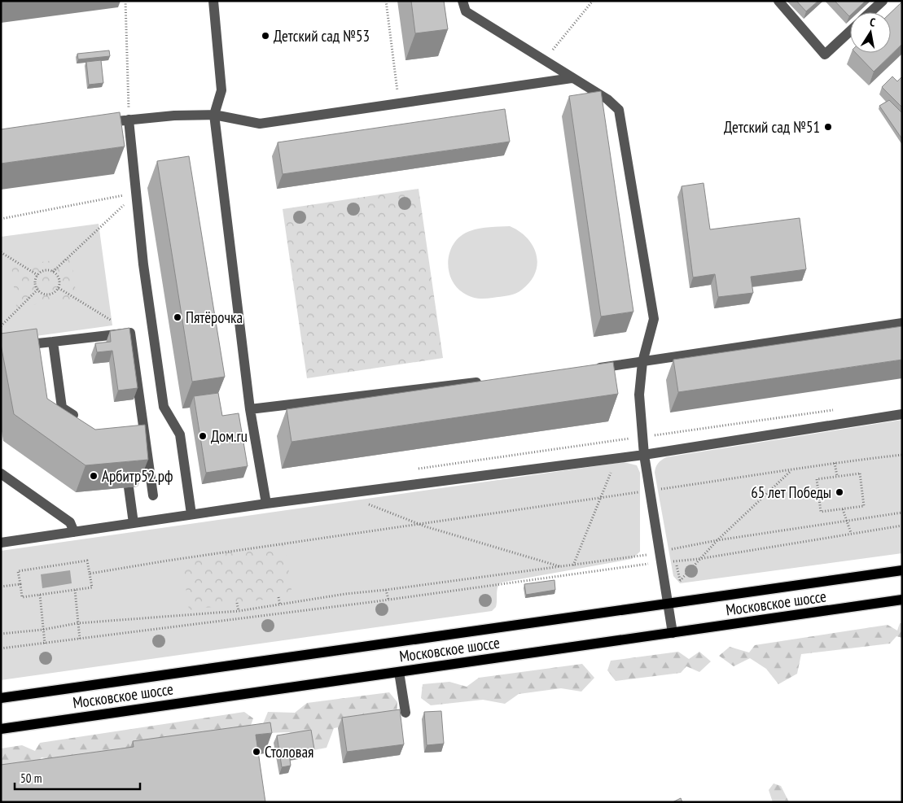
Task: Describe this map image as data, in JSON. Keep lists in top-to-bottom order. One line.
{"streets":{"main road":["Московское шоссе"]},"places":["Детский сад №53","Детский сад №51","Пятёрочка","Дом.ru","Арбитр52.рф","65 лет Победы","Столовая"],"scale_bar":"50 m","north":"top"}
